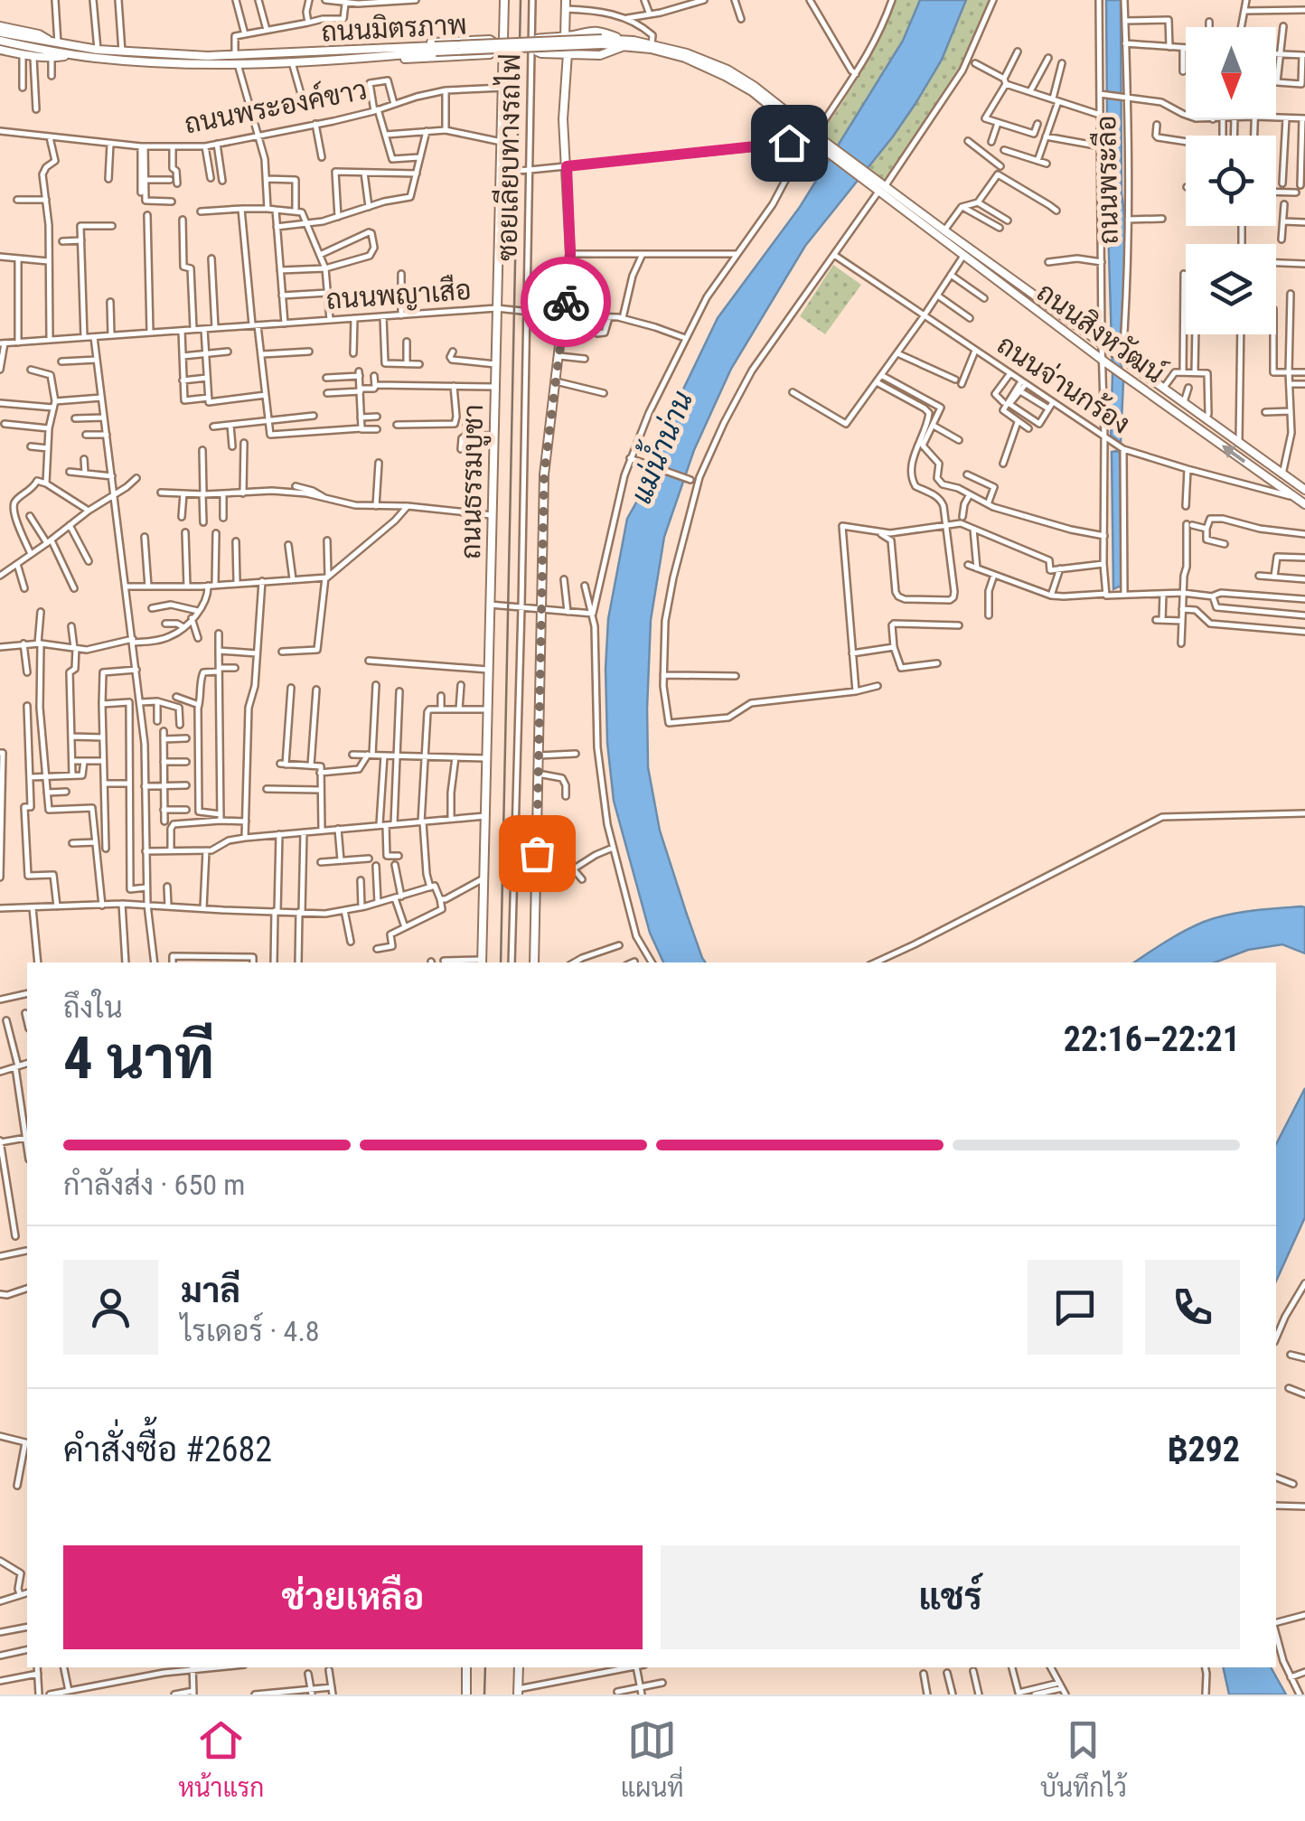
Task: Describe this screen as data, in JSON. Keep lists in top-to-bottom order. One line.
{"streets":{"main road":["ถนนมิตรภาพ","ถนนสิงหวัฒน์","ถนนธรรมบูชา"],"street":["ถนนพระองค์ขาว","ซอยเลียบทางรถไฟ","ถนนพระลือ","ถนนพญาเสือ","ถนนจ่านกร้อง"]},"crossings":[["ถนนมิตรภาพ","ถนนสิงหวัฒน์"],["ถนนพระองค์ขาว","ถนนธรรมบูชา"],["ซอยเลียบทางรถไฟ","ถนนพญาเสือ"],["ถนนพระลือ","ถนนสิงหวัฒน์"],["ถนนพญาเสือ","ถนนธรรมบูชา"],["ถนนสิงหวัฒน์","ถนนจ่านกร้อง"]],"water":["แม่น้ำน่าน"],"north":"bottom","page":{"heading":["4 นาที","ถึงใน","22:16–22:21"],"panel":["มาลี","ไรเดอร์ · 4.8","คำสั่งซื้อ #2682","฿292"],"bar":"กำลังส่ง · 650 m","buttons":["ช่วยเหลือ","แชร์"],"tabs":["หน้าแรก","แผนที่","บันทึกไว้"]}}
